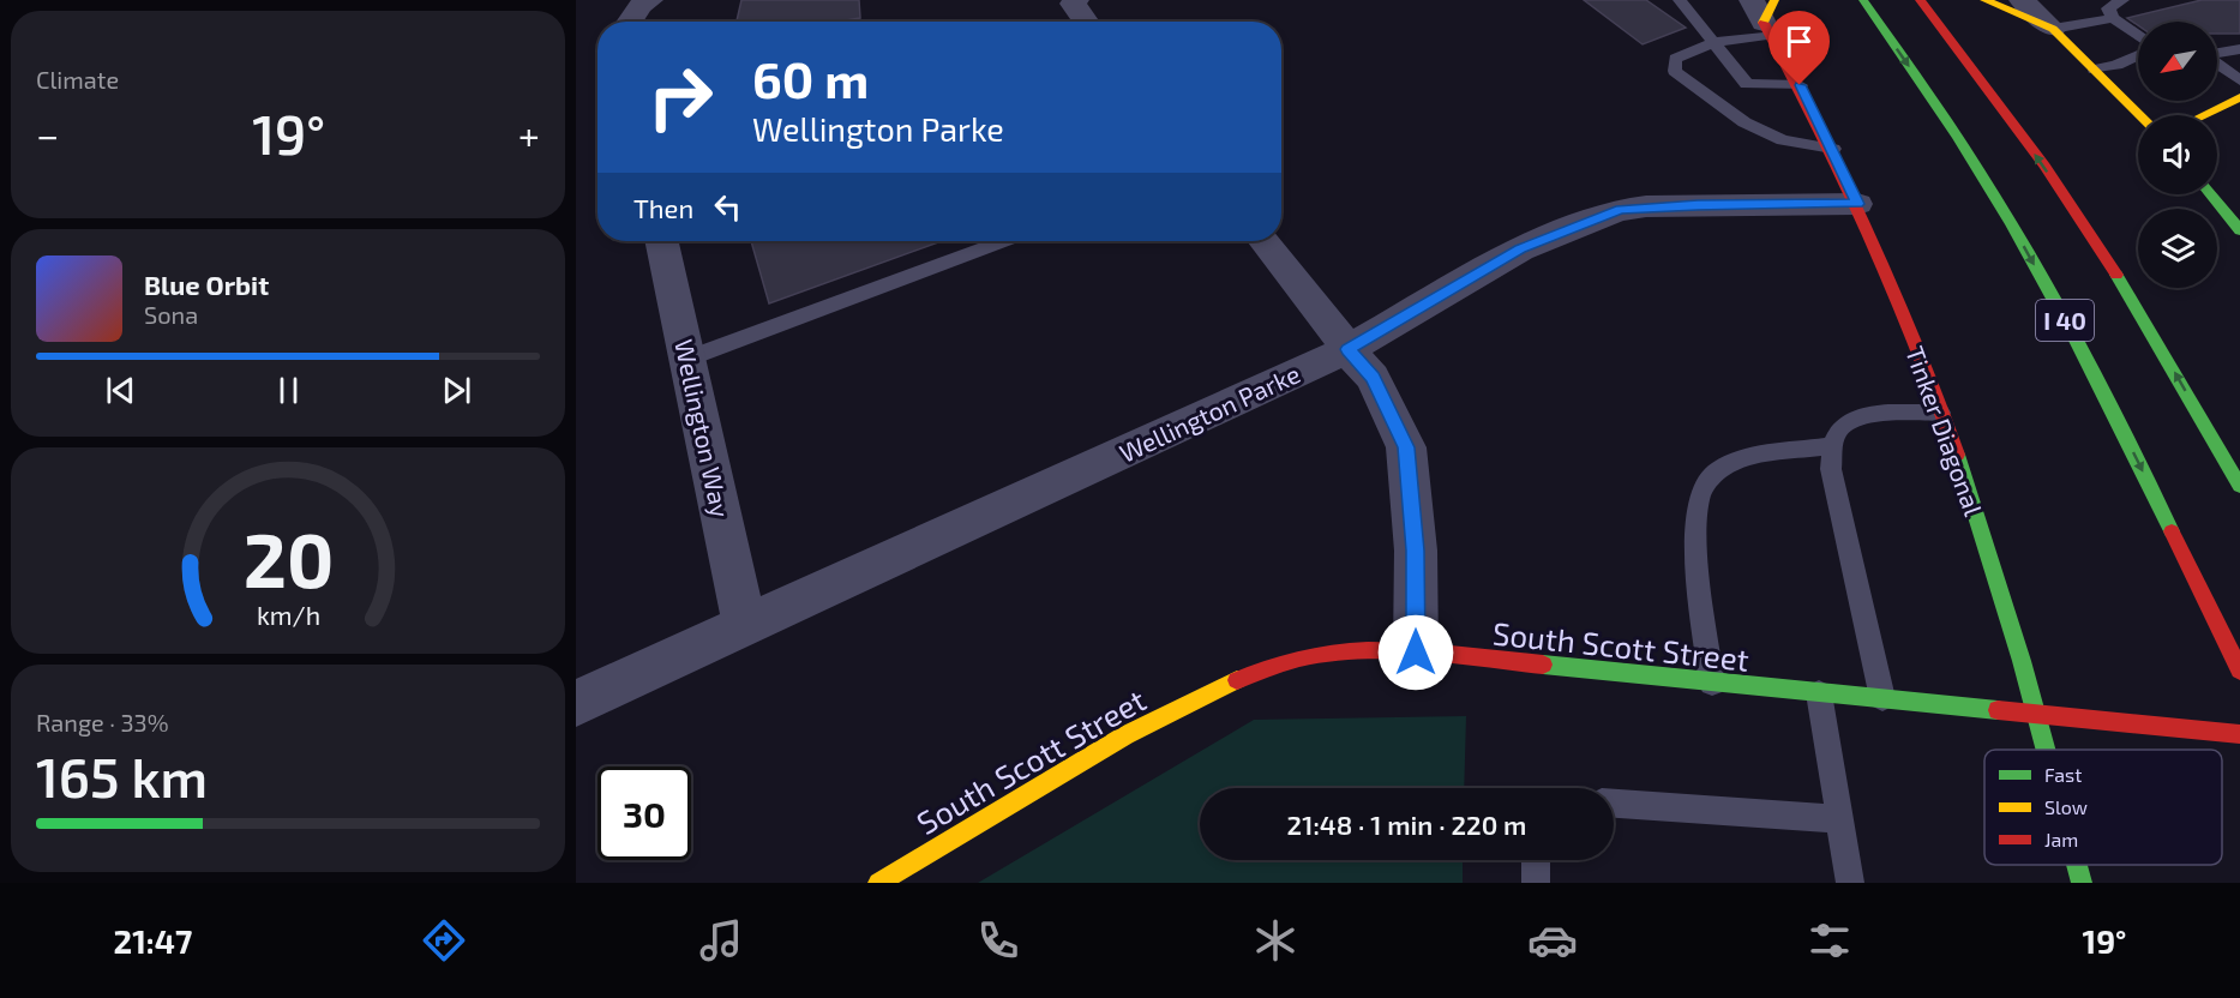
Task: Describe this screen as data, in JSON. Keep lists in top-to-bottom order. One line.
{"streets":{"main road":["I 40","Tinker Diagonal","South Scott Street"],"street":["Wellington Parke","Wellington Way"]},"crossings":[["Wellington Parke","Wellington Way"],["Wellington Parke","Tinker Diagonal"],["Tinker Diagonal","South Scott Street"]],"legend":["Fast","Slow","Jam"],"north":"bottom left","page":{"tile":["Climate",["Range · 33%","165 km"]],"turn":["60 m","Wellington Parke"],"heat":["−","19°","+"],"then":"Then","song":["Blue Orbit","Sona"],"limit":"30","trip":"21:48 · 1 min · 220 m","tabs":["21:47","19°"],"gauge":["20","km/h"]}}
